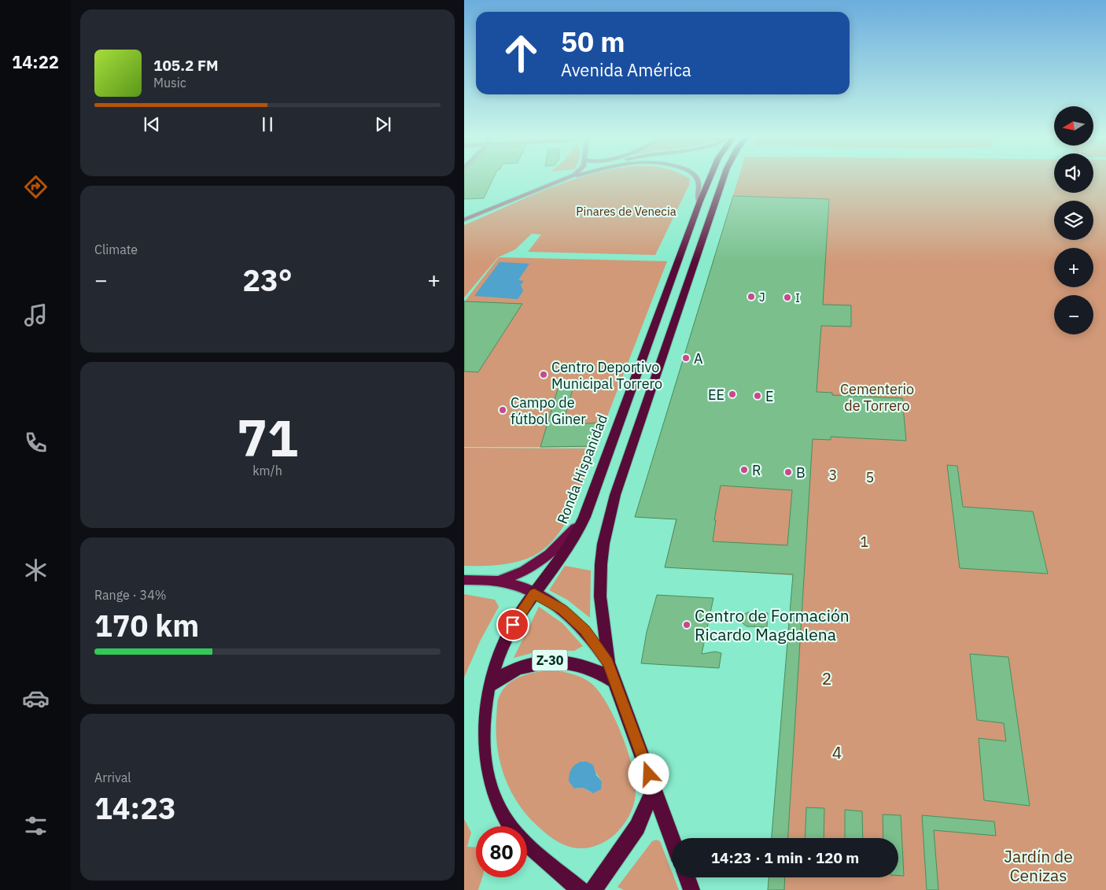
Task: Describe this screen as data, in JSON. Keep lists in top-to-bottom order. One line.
{"streets":{"highway":["Ronda Hispanidad","Z-30"]},"crossings":[["Ronda Hispanidad","Z-30"]],"parks":["Pinares de Venecia","Cementerio de Torrero","3","5","1","2","4","Jardín de Cenizas"],"places":["J","I","A","Centro Deportivo Municipal Torrero","EE","E","Campo de fútbol Giner","R","B","Centro de Formación Ricardo Magdalena"],"north":"left","page":{"tabs":"14:22","turn":["50 m","Avenida América"],"song":["105.2 FM","Music"],"map_buttons":["+","−"],"tile":["Climate",["71","km/h"],["Range · 34%","170 km"],["Arrival","14:23"]],"heat":["−","23°","+"],"limit":"80","trip":"14:23 · 1 min · 120 m"}}
